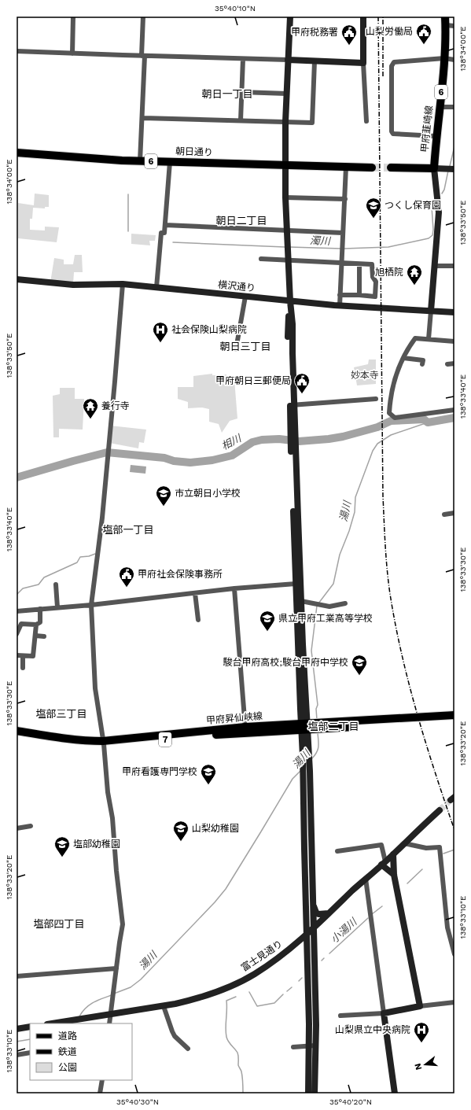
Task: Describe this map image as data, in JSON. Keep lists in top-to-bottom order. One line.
{"streets":{"main road":["6","甲府韮崎線","朝日通り","甲府昇仙峡線","7"],"street":["横沢通り","富士見通り"]},"districts":["朝日一丁目","朝日二丁目","朝日三丁目","塩部一丁目","塩部三丁目","塩部二丁目","塩部四丁目"],"water":["濁川","相川","湯川","小湯川"],"parks":["妙本寺"],"places":{"public building":["山梨労働局","甲府税務署","甲府朝日三郵便局","甲府社会保険事務所"],"school or university":["つくし保育園","市立朝日小学校","県立甲府工業高等学校","駿台甲府高校;駿台甲府中学校","甲府看護専門学校","山梨幼稚園","塩部幼稚園"],"temple":["旭栖院","養行寺"],"hospital":["社会保険山梨病院","山梨県立中央病院"]},"legend":["道路","鉄道","公園"],"north":"left","coordinates":["35°40'10\"N","138°34'00\"E","138°33'50\"E","138°33'40\"E","138°33'30\"E","138°33'20\"E","138°33'10\"E","35°40'30\"N","35°40'20\"N"]}
